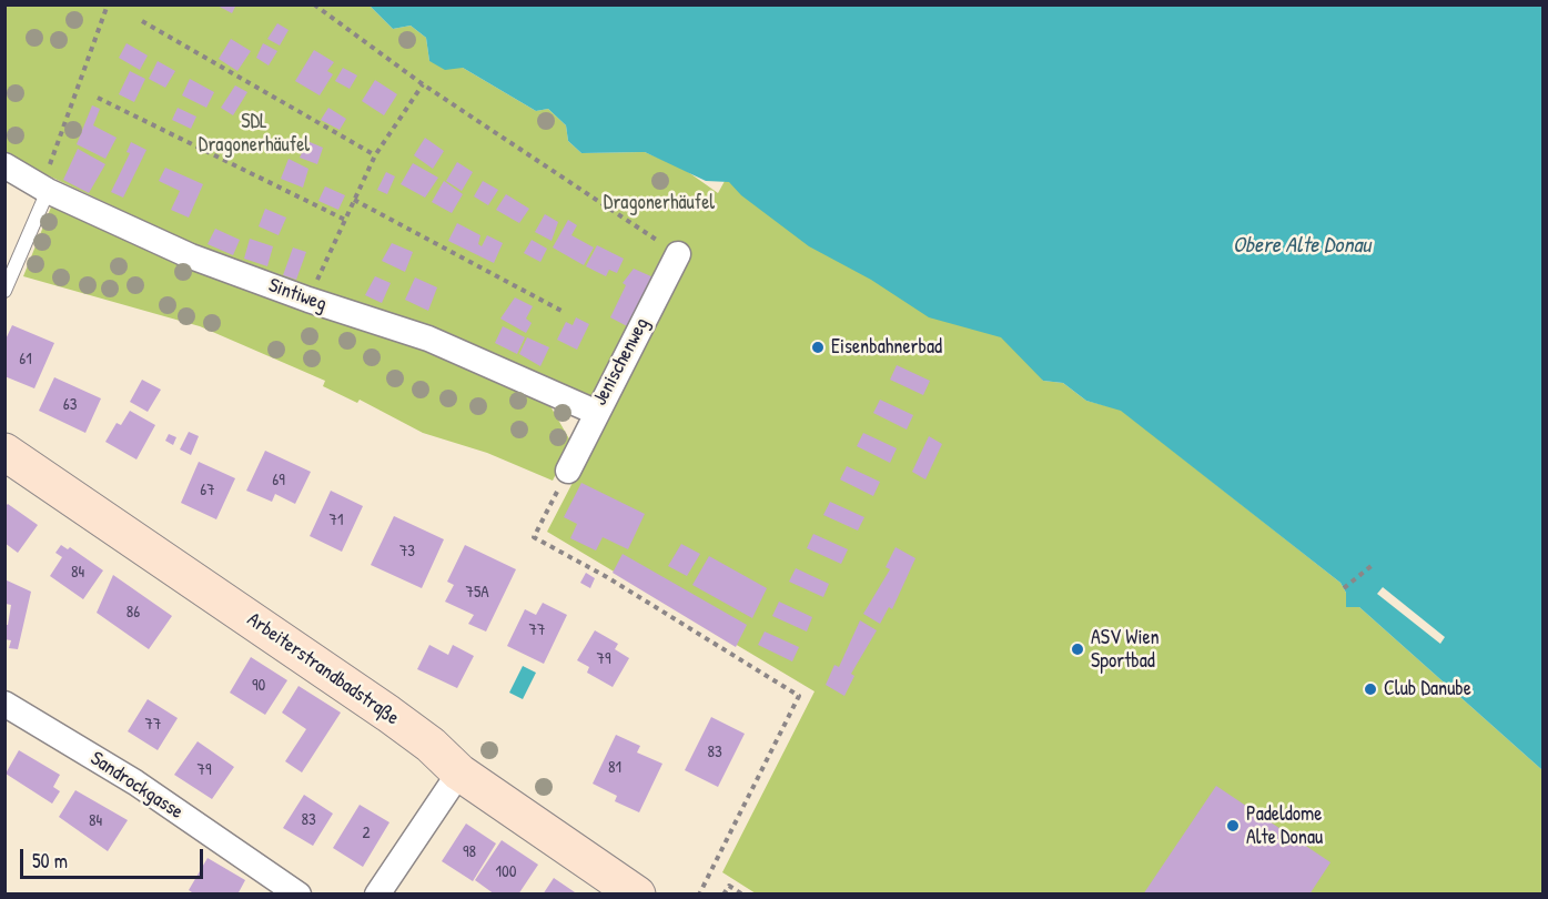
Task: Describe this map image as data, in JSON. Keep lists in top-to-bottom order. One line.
{"streets":{"street":["Sintiweg","Jenischenweg","Arbeiterstrandbadstraße","Sandrockgasse"]},"crossings":[["Sintiweg","Jenischenweg"]],"water":["Obere Alte Donau"],"parks":["SDL Dragonerhäufel","Dragonerhäufel"],"places":["Eisenbahnerbad","ASV Wien Sportbad","Club Danube","Padeldome Alte Donau"],"house_numbers":["61","63","69","67","71","73","84","75A","86","77","79","90","77","83","81","79","83","84","2","98","100"],"scale_bar":"50 m"}
